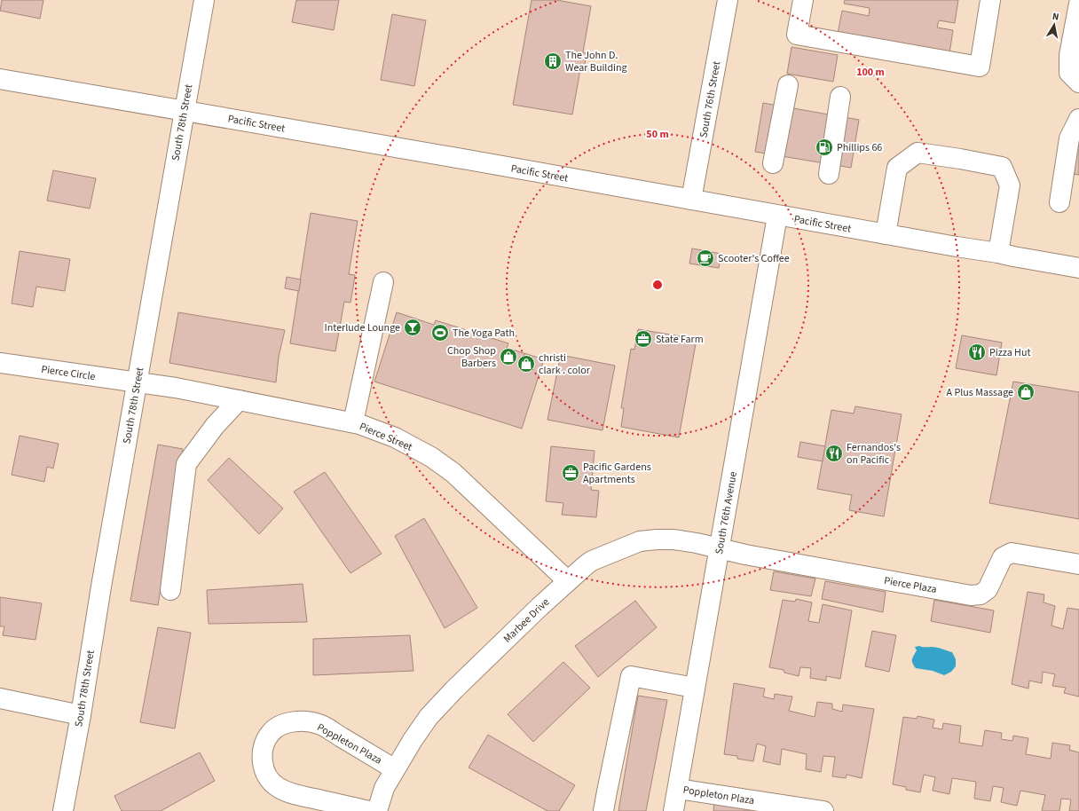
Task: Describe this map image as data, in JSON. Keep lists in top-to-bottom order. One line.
{"streets":{"street":["South 76th Street","South 78th Street","Pacific Street","Pierce Circle","Pierce Street","South 76th Avenue","Pierce Plaza","Marbee Drive","Poppleton Plaza"]},"crossings":[["South 76th Street","Pacific Street"],["South 78th Street","Pacific Street"],["South 78th Street","Pierce Circle"],["South 78th Street","Pierce Street"],["Pacific Street","South 76th Avenue"],["Pierce Circle","Pierce Street"],["Pierce Street","Marbee Drive"],["South 76th Avenue","Pierce Plaza"],["South 76th Avenue","Marbee Drive"],["South 76th Avenue","Poppleton Plaza"],["Pierce Plaza","Marbee Drive"],["Marbee Drive","Poppleton Plaza"]],"places":{"building":["The John D. Wear Building"],"fuel station":["Phillips 66"],"cafe":["Scooter's Coffee"],"bar":["Interlude Lounge"],"sports":["The Yoga Path"],"office":["State Farm","Pacific Gardens Apartments"],"restaurant":["Pizza Hut","Fernandos's on Pacific"],"shop":["Chop Shop Barbers","christi clark . color","A Plus Massage"]},"north":"top","rings":["100 m","50 m"]}
